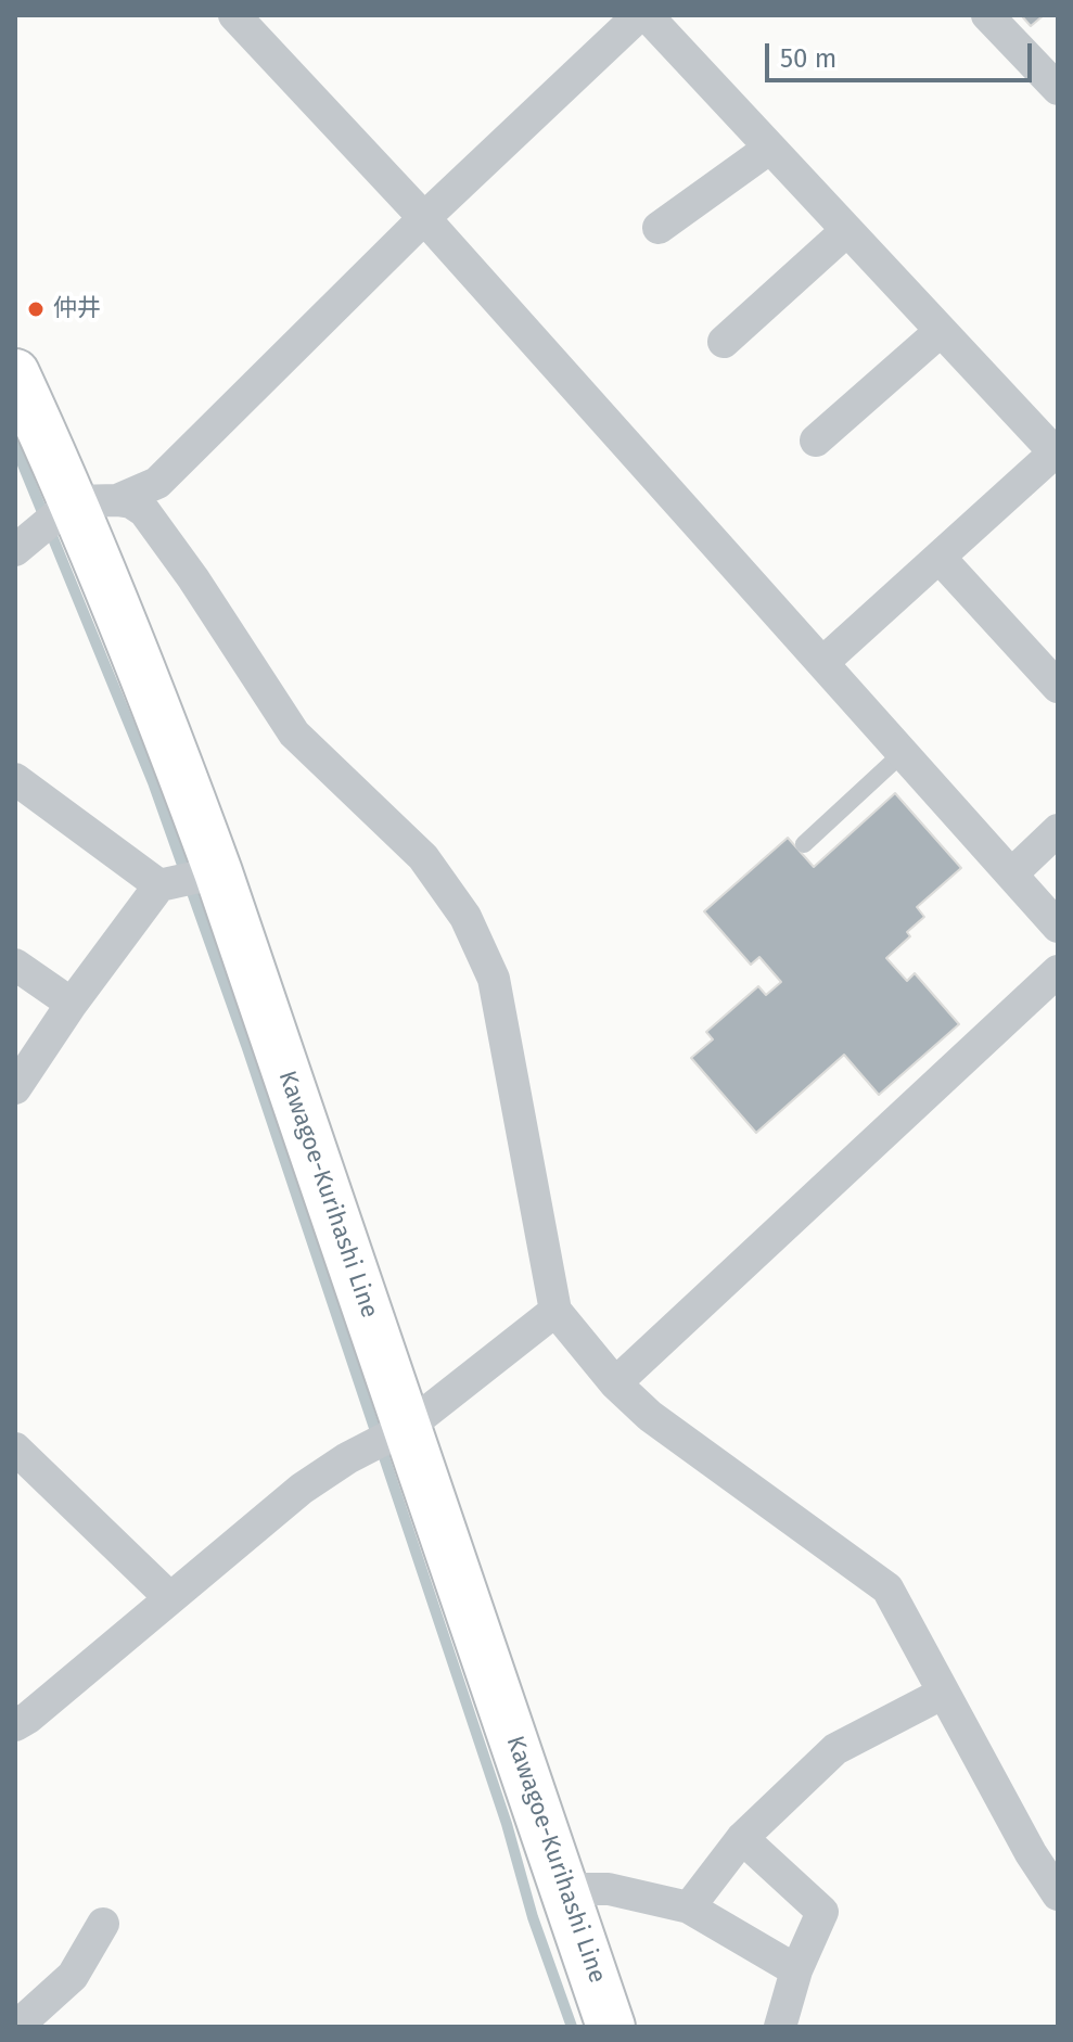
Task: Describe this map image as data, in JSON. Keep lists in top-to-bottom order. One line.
{"streets":{"main road":["Kawagoe-Kurihashi Line"]},"places":["仲井"],"scale_bar":"50 m"}
